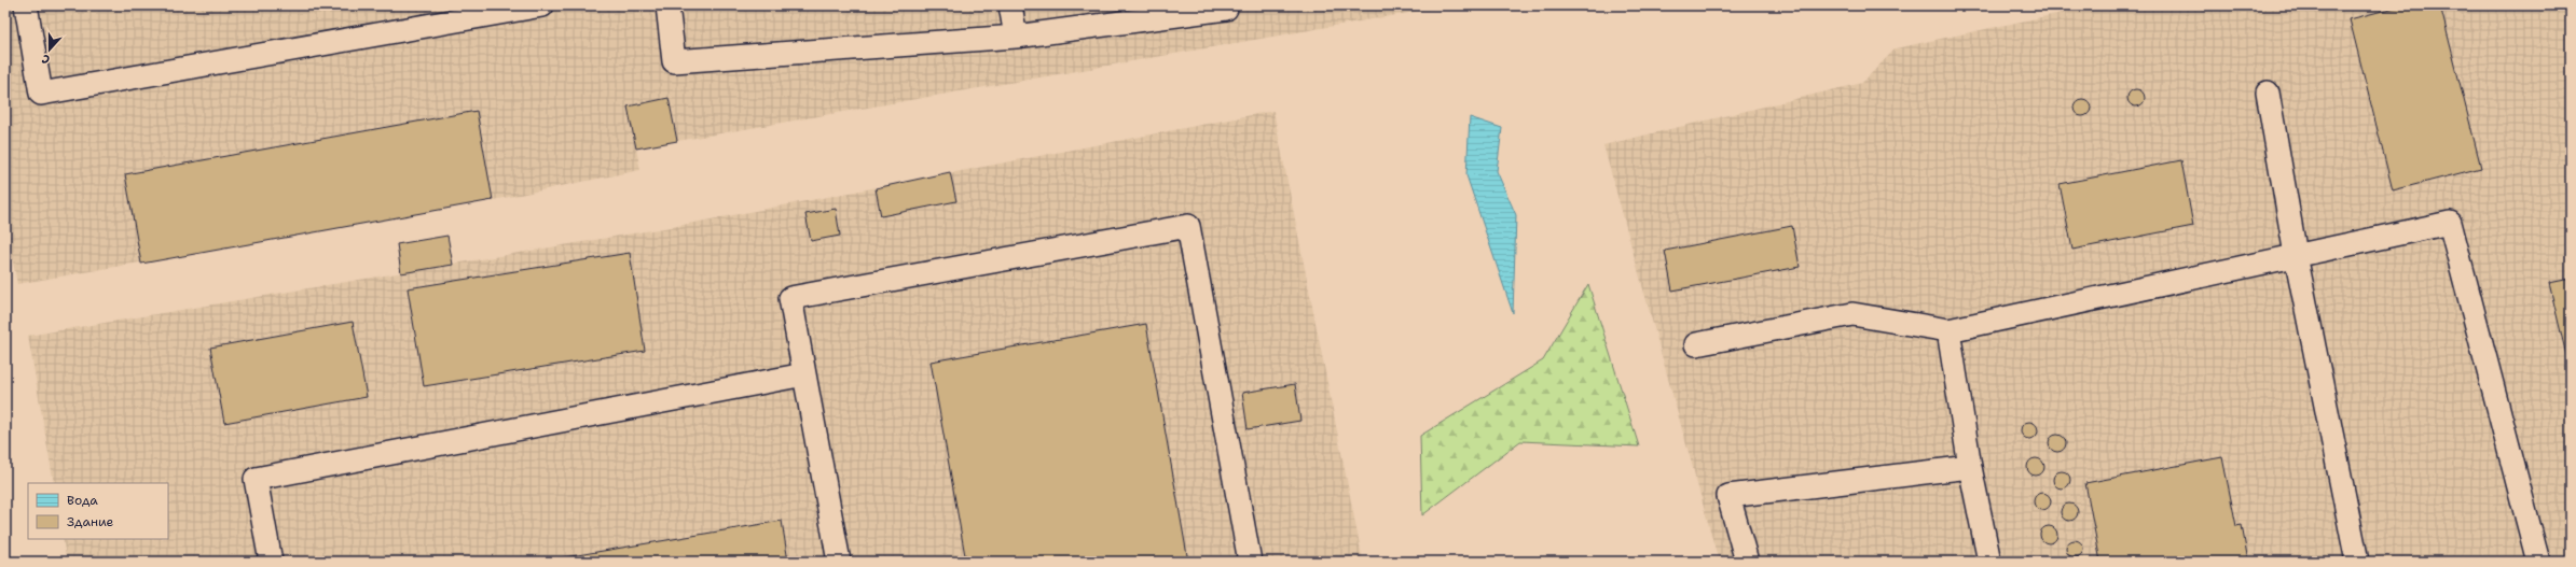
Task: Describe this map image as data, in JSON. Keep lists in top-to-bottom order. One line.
{"legend":["Вода","Здание"],"north":"bottom"}
